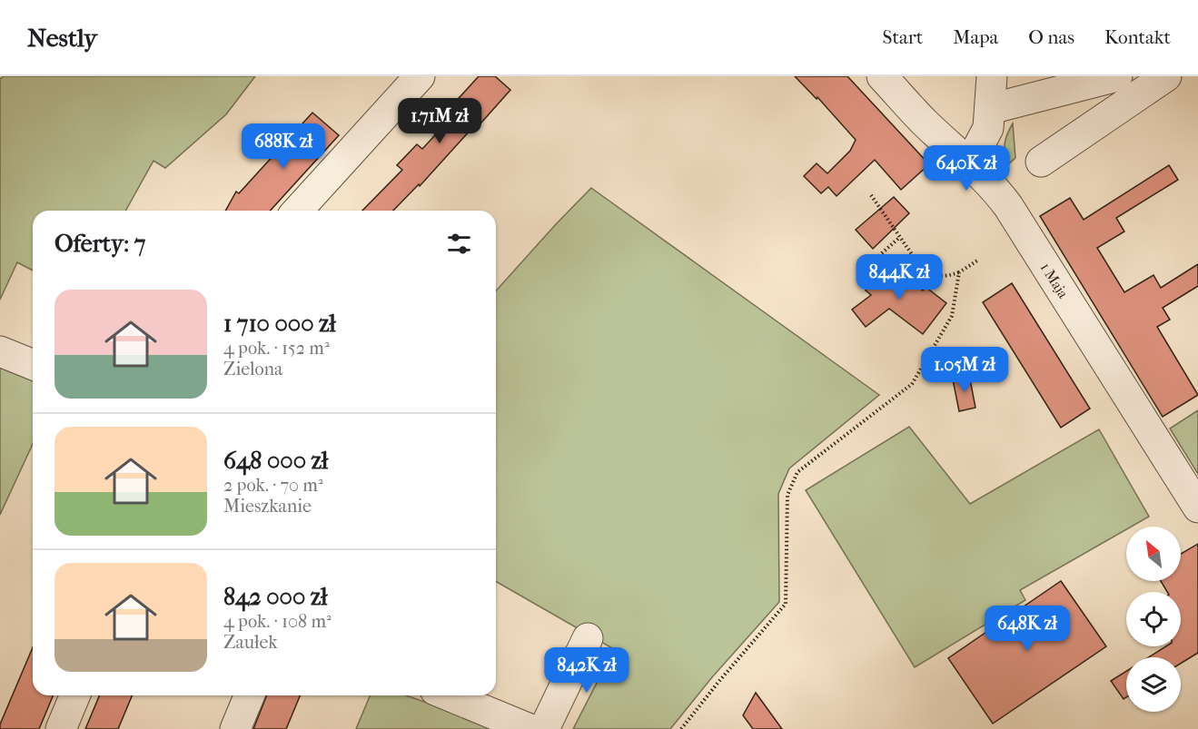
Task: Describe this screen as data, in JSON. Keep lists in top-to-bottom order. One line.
{"streets":{"street":["1 Maja"]},"north":"top left","page":{"header":"Nestly","nav":["Start","Mapa","O nas","Kontakt"],"price":["1.71M zł","688K zł","640K zł","844K zł","1.05M zł","648K zł","842K zł"],"heading":"Oferty: 7","list":[{"name":"1 710 000 zł","note":"4 pok. · 152 m² · Zielona"},{"name":"648 000 zł","note":"2 pok. · 70 m² · Mieszkanie"},{"name":"842 000 zł","note":"4 pok. · 108 m² · Zaułek"}]}}
